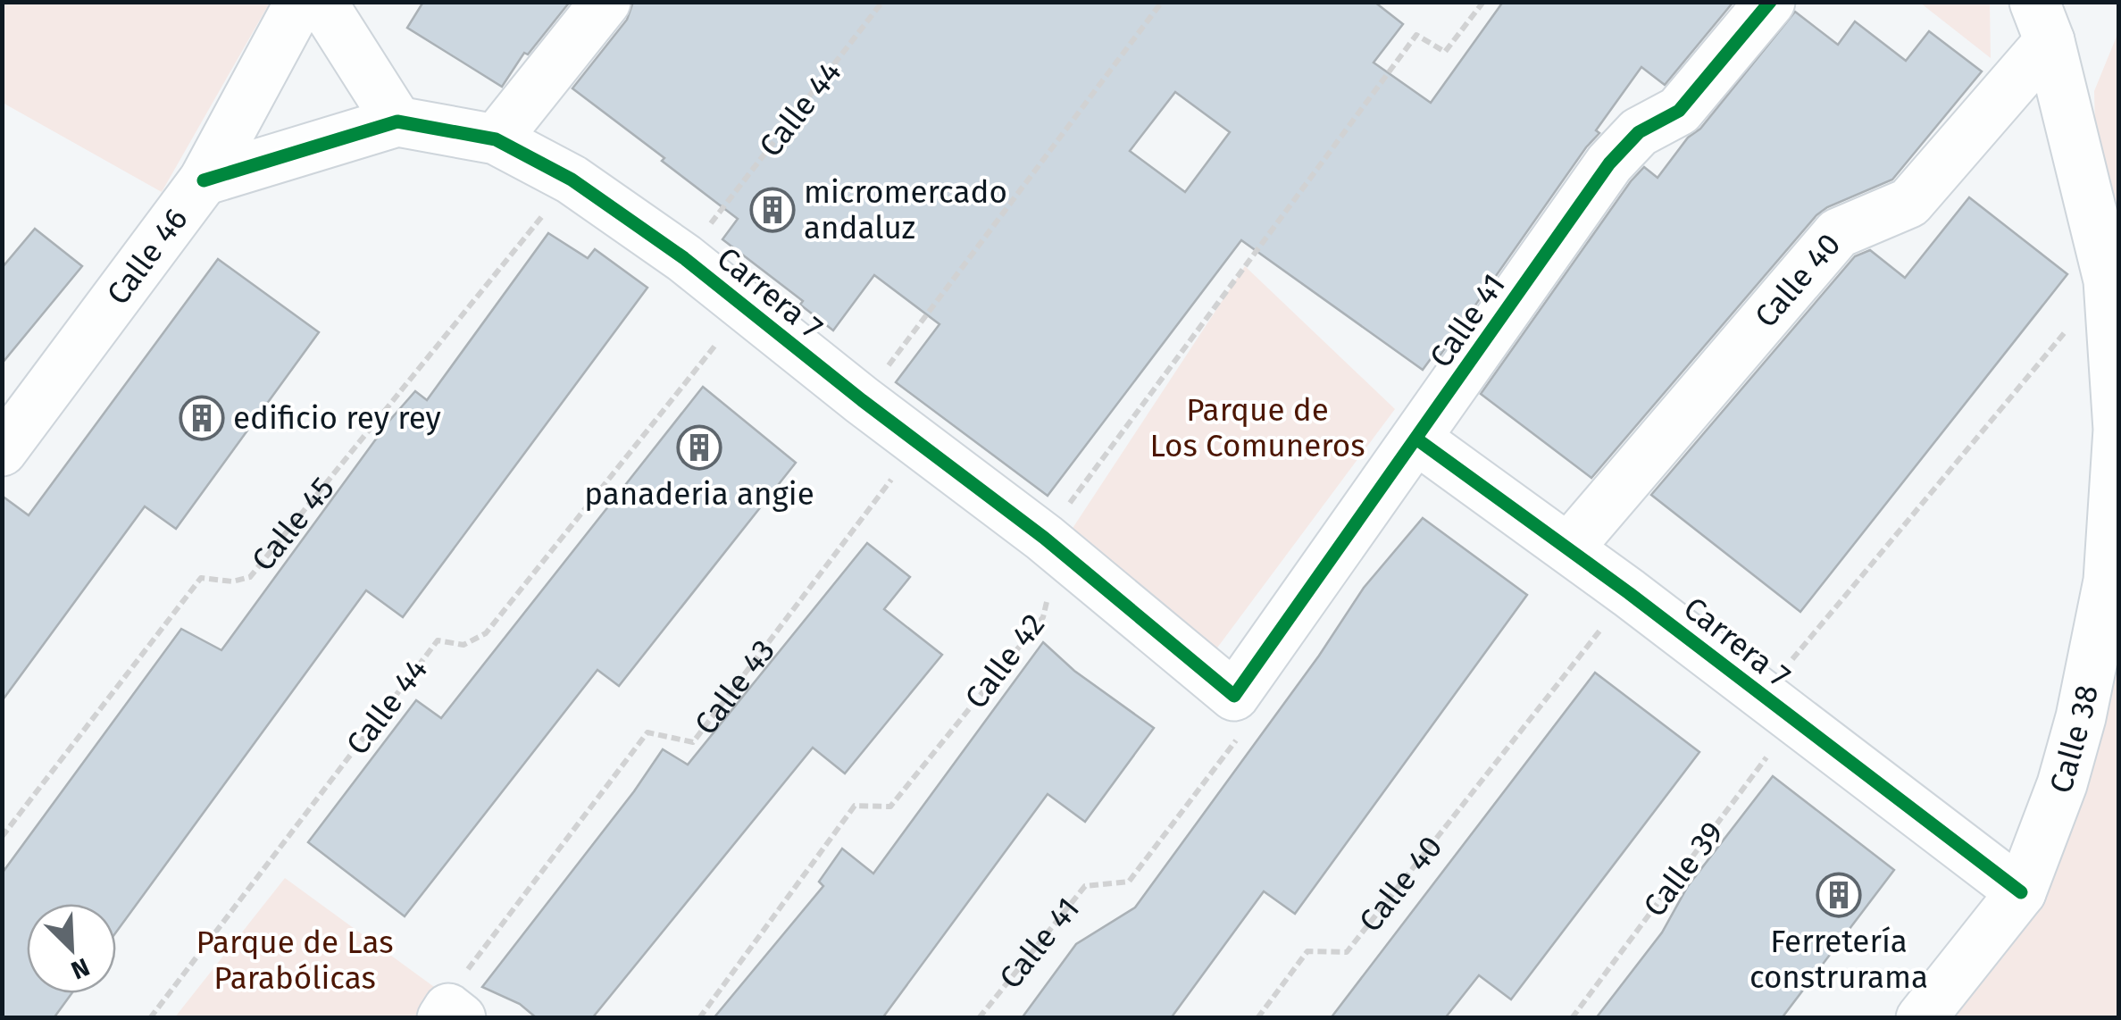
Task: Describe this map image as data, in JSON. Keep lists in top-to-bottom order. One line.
{"streets":{"street":["Calle 46","Calle 40","Carrera 7","Calle 41","Calle 38"],"path":["Calle 44","Calle 45","Calle 42","Calle 43","Calle 39"]},"crossings":[["Calle 44","Carrera 7"],["Calle 46","Carrera 7"],["Calle 40","Carrera 7"],["Calle 40","Calle 38"],["Carrera 7","Calle 41"],["Carrera 7","Calle 45"],["Carrera 7","Calle 42"],["Carrera 7","Calle 43"],["Carrera 7","Calle 38"],["Carrera 7","Calle 39"],["Calle 38","Calle 39"]],"parks":["Parque de Los Comuneros","Parque de Las Parabólicas"],"places":{"building":["micromercado andaluz","edificio rey rey","panaderia angie","Ferretería construrama"]},"north":"bottom right"}
